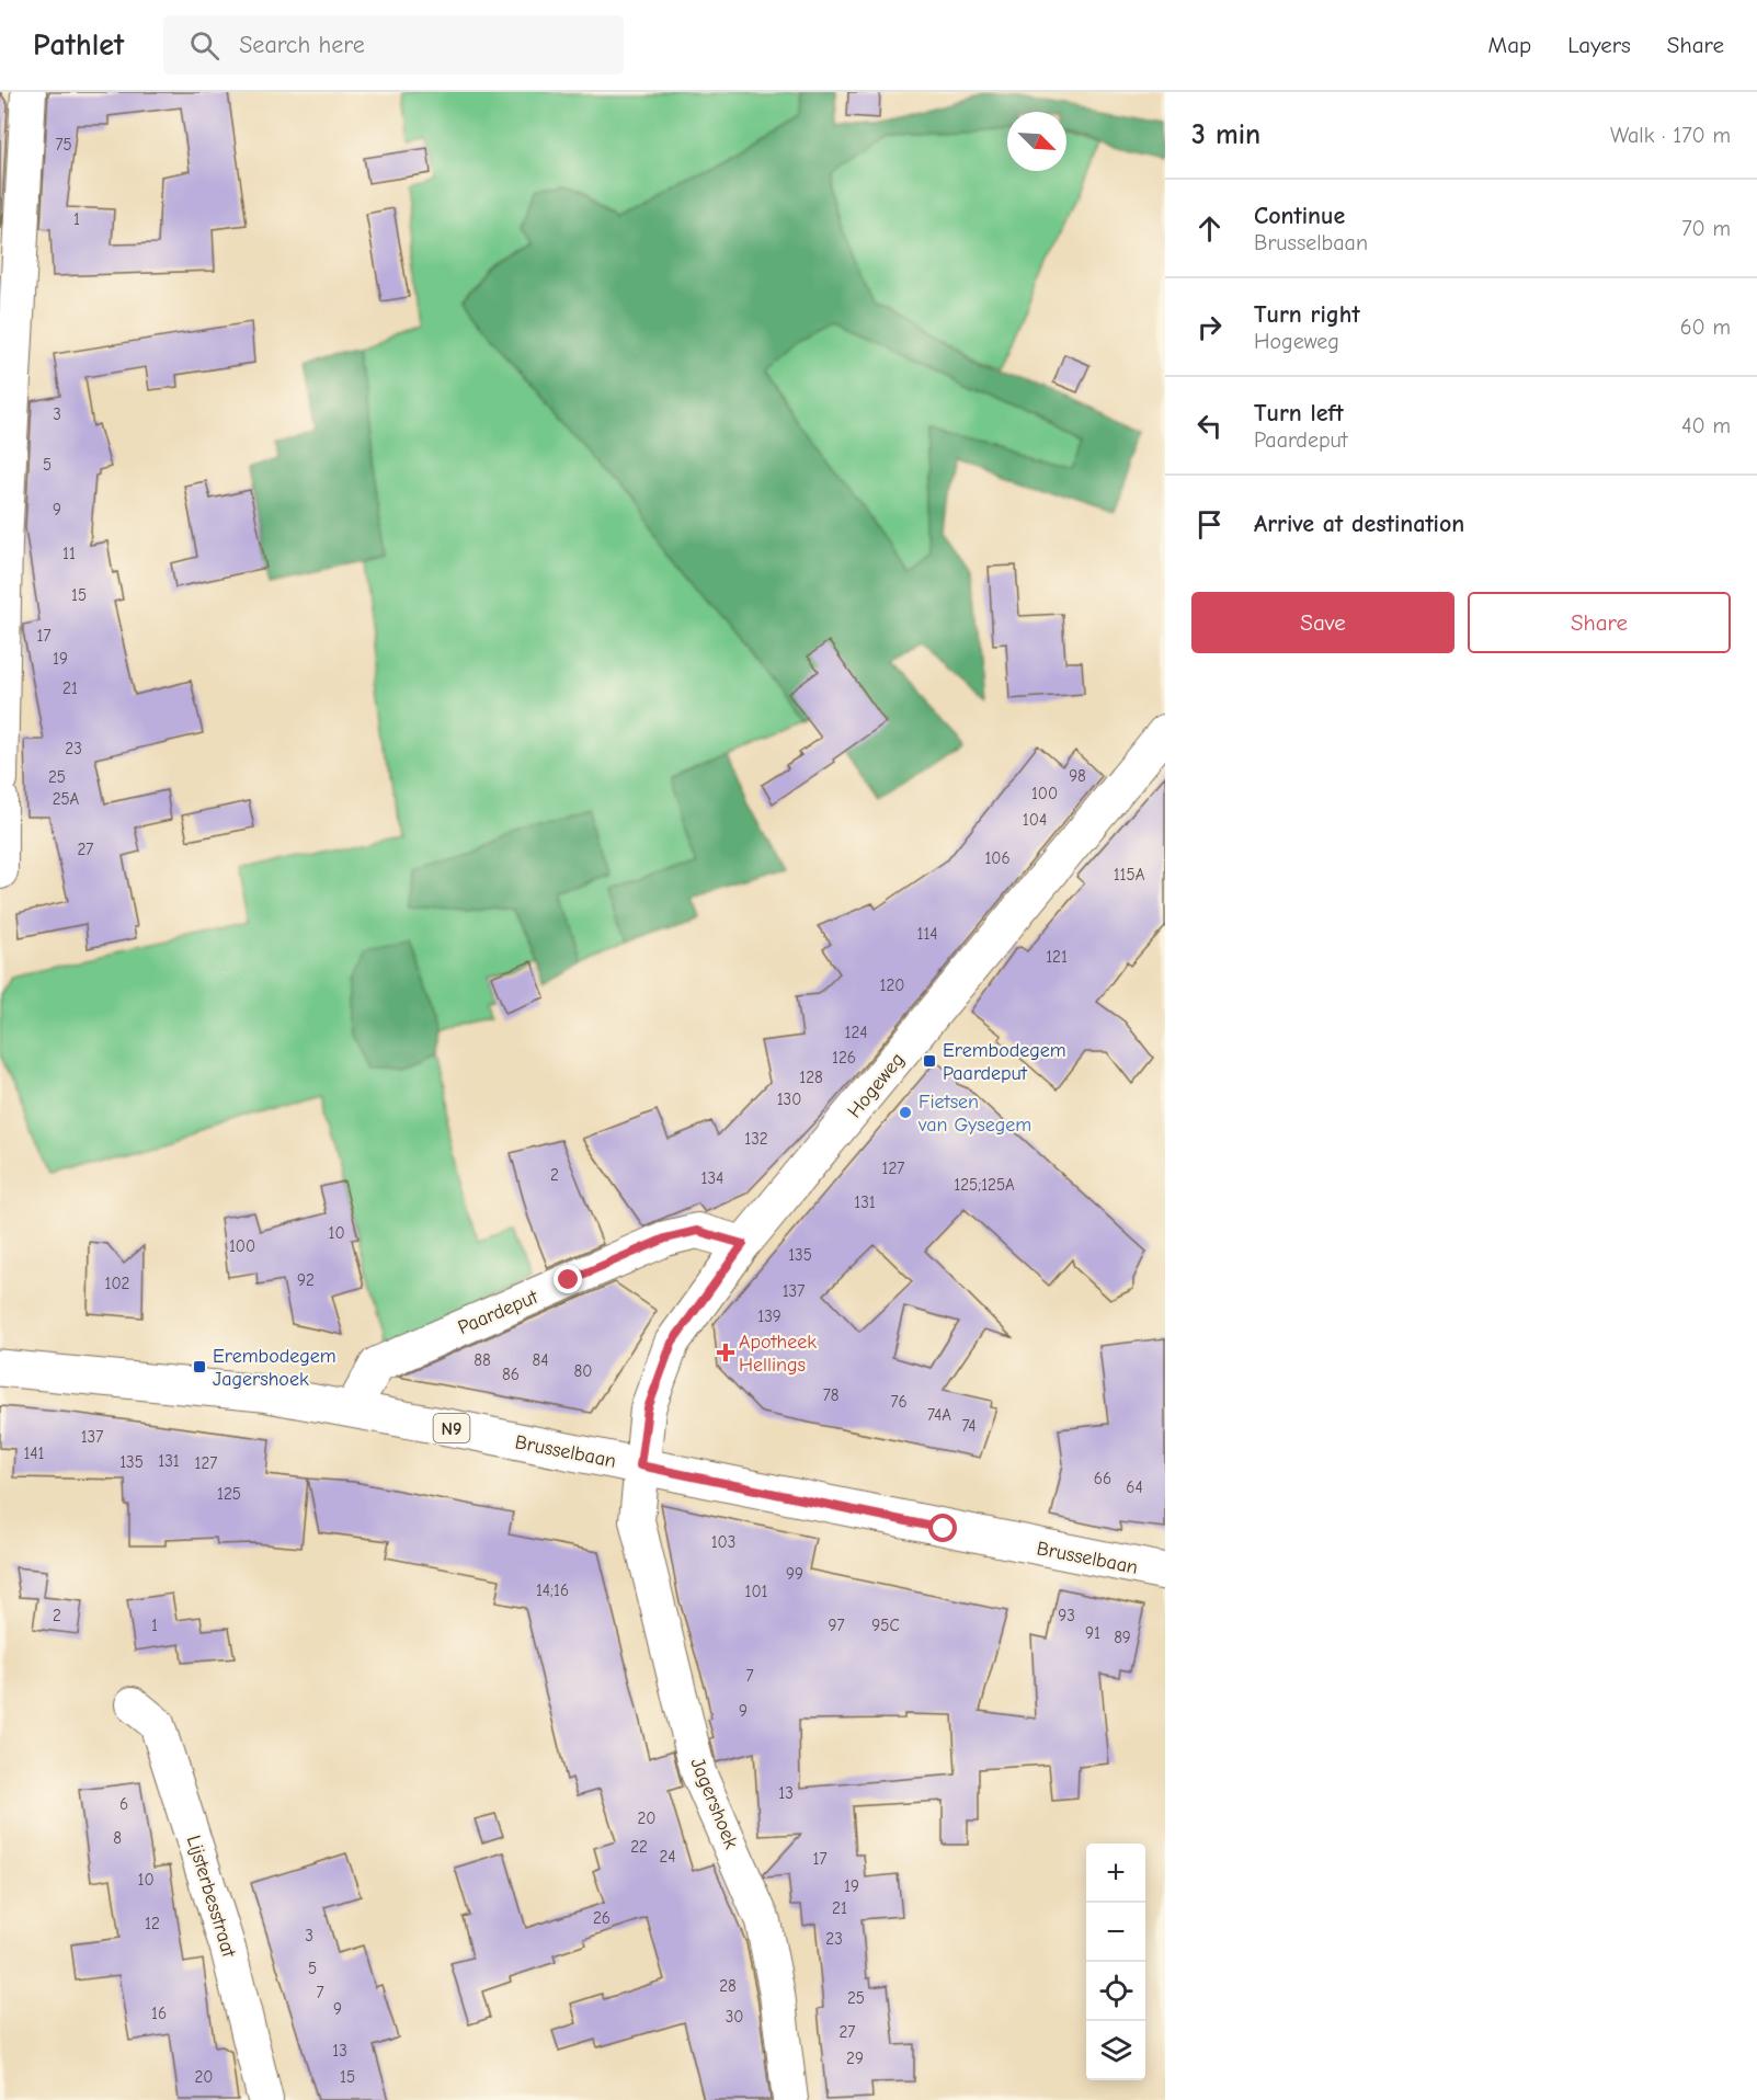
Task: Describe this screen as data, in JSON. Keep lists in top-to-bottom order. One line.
{"streets":{"main road":["N9","Brusselbaan"],"street":["Hogeweg","Paardeput","Jagershoek","Lijsterbesstraat"]},"crossings":[["Hogeweg","Paardeput"],["Hogeweg","Brusselbaan"],["Hogeweg","Jagershoek"],["Paardeput","Brusselbaan"],["Brusselbaan","Jagershoek"]],"places":{"transit":["Erembodegem Paardeput","Erembodegem Jagershoek"],"other":["Fietsen van Gysegem"],"health":["Apotheek Hellings"]},"house_numbers":["75","1","3","5","9","11","15","17","19","21","23","98","25","100","25A","104","27","106","115A","114","121","120","124","126","128","130","132","127","2","134","125;125A","131","10","100","135","92","102","137","139","88","84","80","86","78","76","74A","74","137","141","131","135","127","66","64","125","103","99","14;16","101","2","93","1","97","95C","91","89","7","9","13","6","20","8","22","24","17","10","19","21","26","12","3","23","5","28","7","25","9","16","30","27","13","29","20","15"],"north":"bottom right","page":{"header":"Pathlet","search":"Search here","nav":["Map","Layers","Share"],"heading":["3 min","Walk · 170 m"],"list":[["Continue","Brusselbaan","70 m"],["Turn right","Hogeweg","60 m"],["Turn left","Paardeput","40 m"],"Arrive at destination"],"buttons":["Save","Share"],"map_buttons":["+","−"]}}
